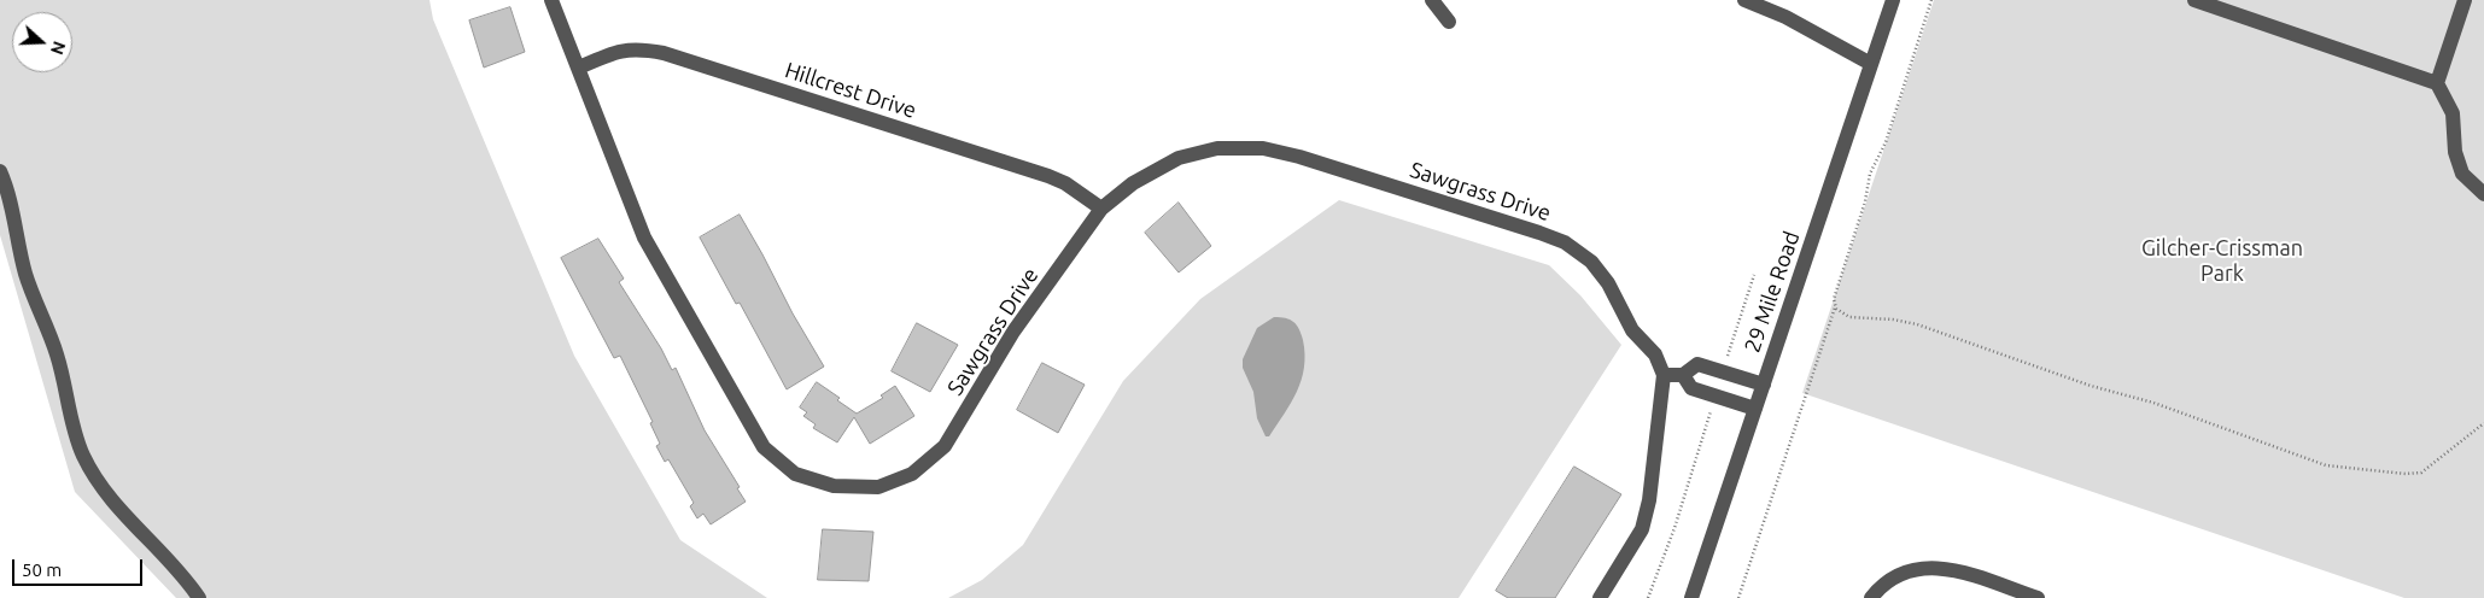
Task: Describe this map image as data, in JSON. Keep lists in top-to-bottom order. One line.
{"streets":{"street":["Hillcrest Drive","Sawgrass Drive","29 Mile Road"]},"crossings":[["Hillcrest Drive","Sawgrass Drive"]],"parks":["Gilcher-Crissman Park"],"scale_bar":"50 m","north":"right"}
